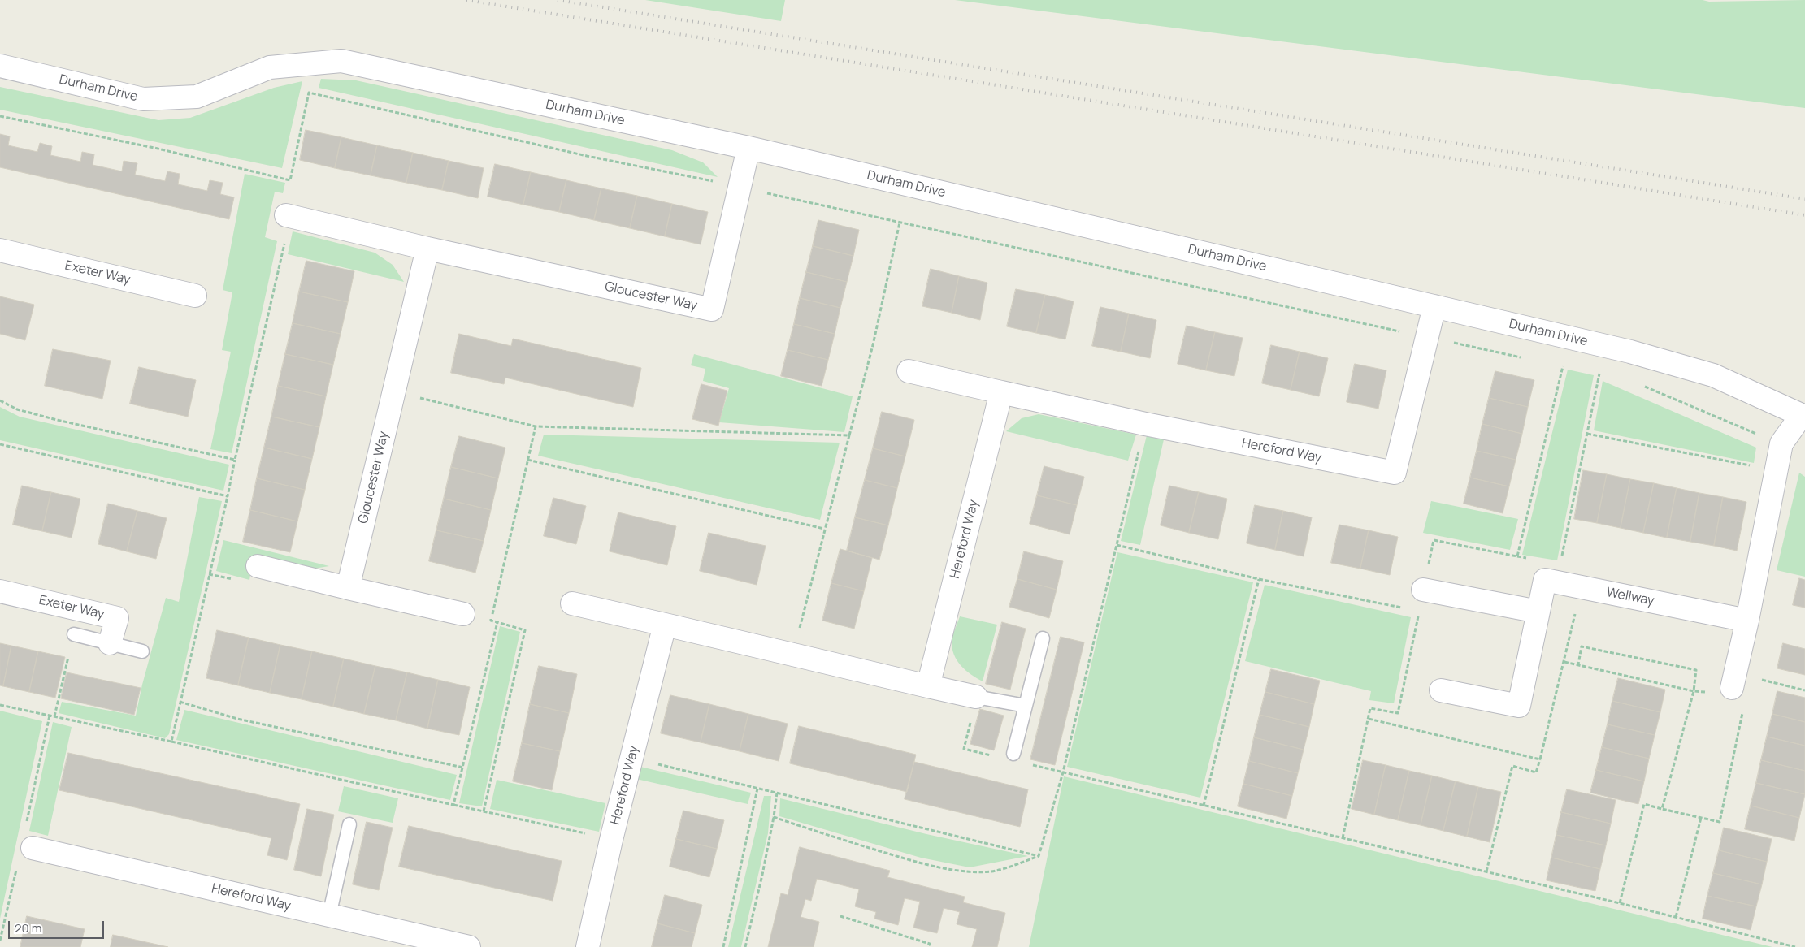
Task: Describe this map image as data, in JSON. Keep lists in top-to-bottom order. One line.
{"streets":{"street":["Durham Drive","Exeter Way","Gloucester Way","Hereford Way","Wellway"]},"crossings":[["Durham Drive","Gloucester Way"],["Durham Drive","Hereford Way"]],"scale_bar":"20 m"}
